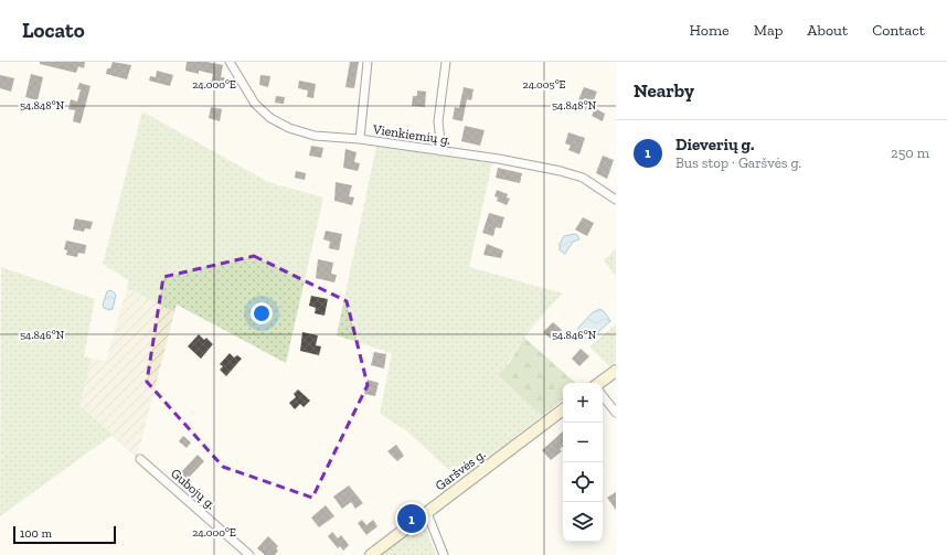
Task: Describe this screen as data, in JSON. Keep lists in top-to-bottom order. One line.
{"streets":{"main road":["Garšvės g."],"street":["Vienkiemių g.","Gubojų g."]},"scale_bar":"100 m","page":{"header":"Locato","nav":["Home","Map","About","Contact"],"heading":"Nearby","list":[{"mark":"1","name":"Dieverių g.","note":"Bus stop · Garšvės g.","value":"250 m"}],"map_buttons":["+","−"],"pins":"1","scale":"100 m"},"coordinates":["24.000°E","24.005°E","54.848°N","54.846°N"]}
